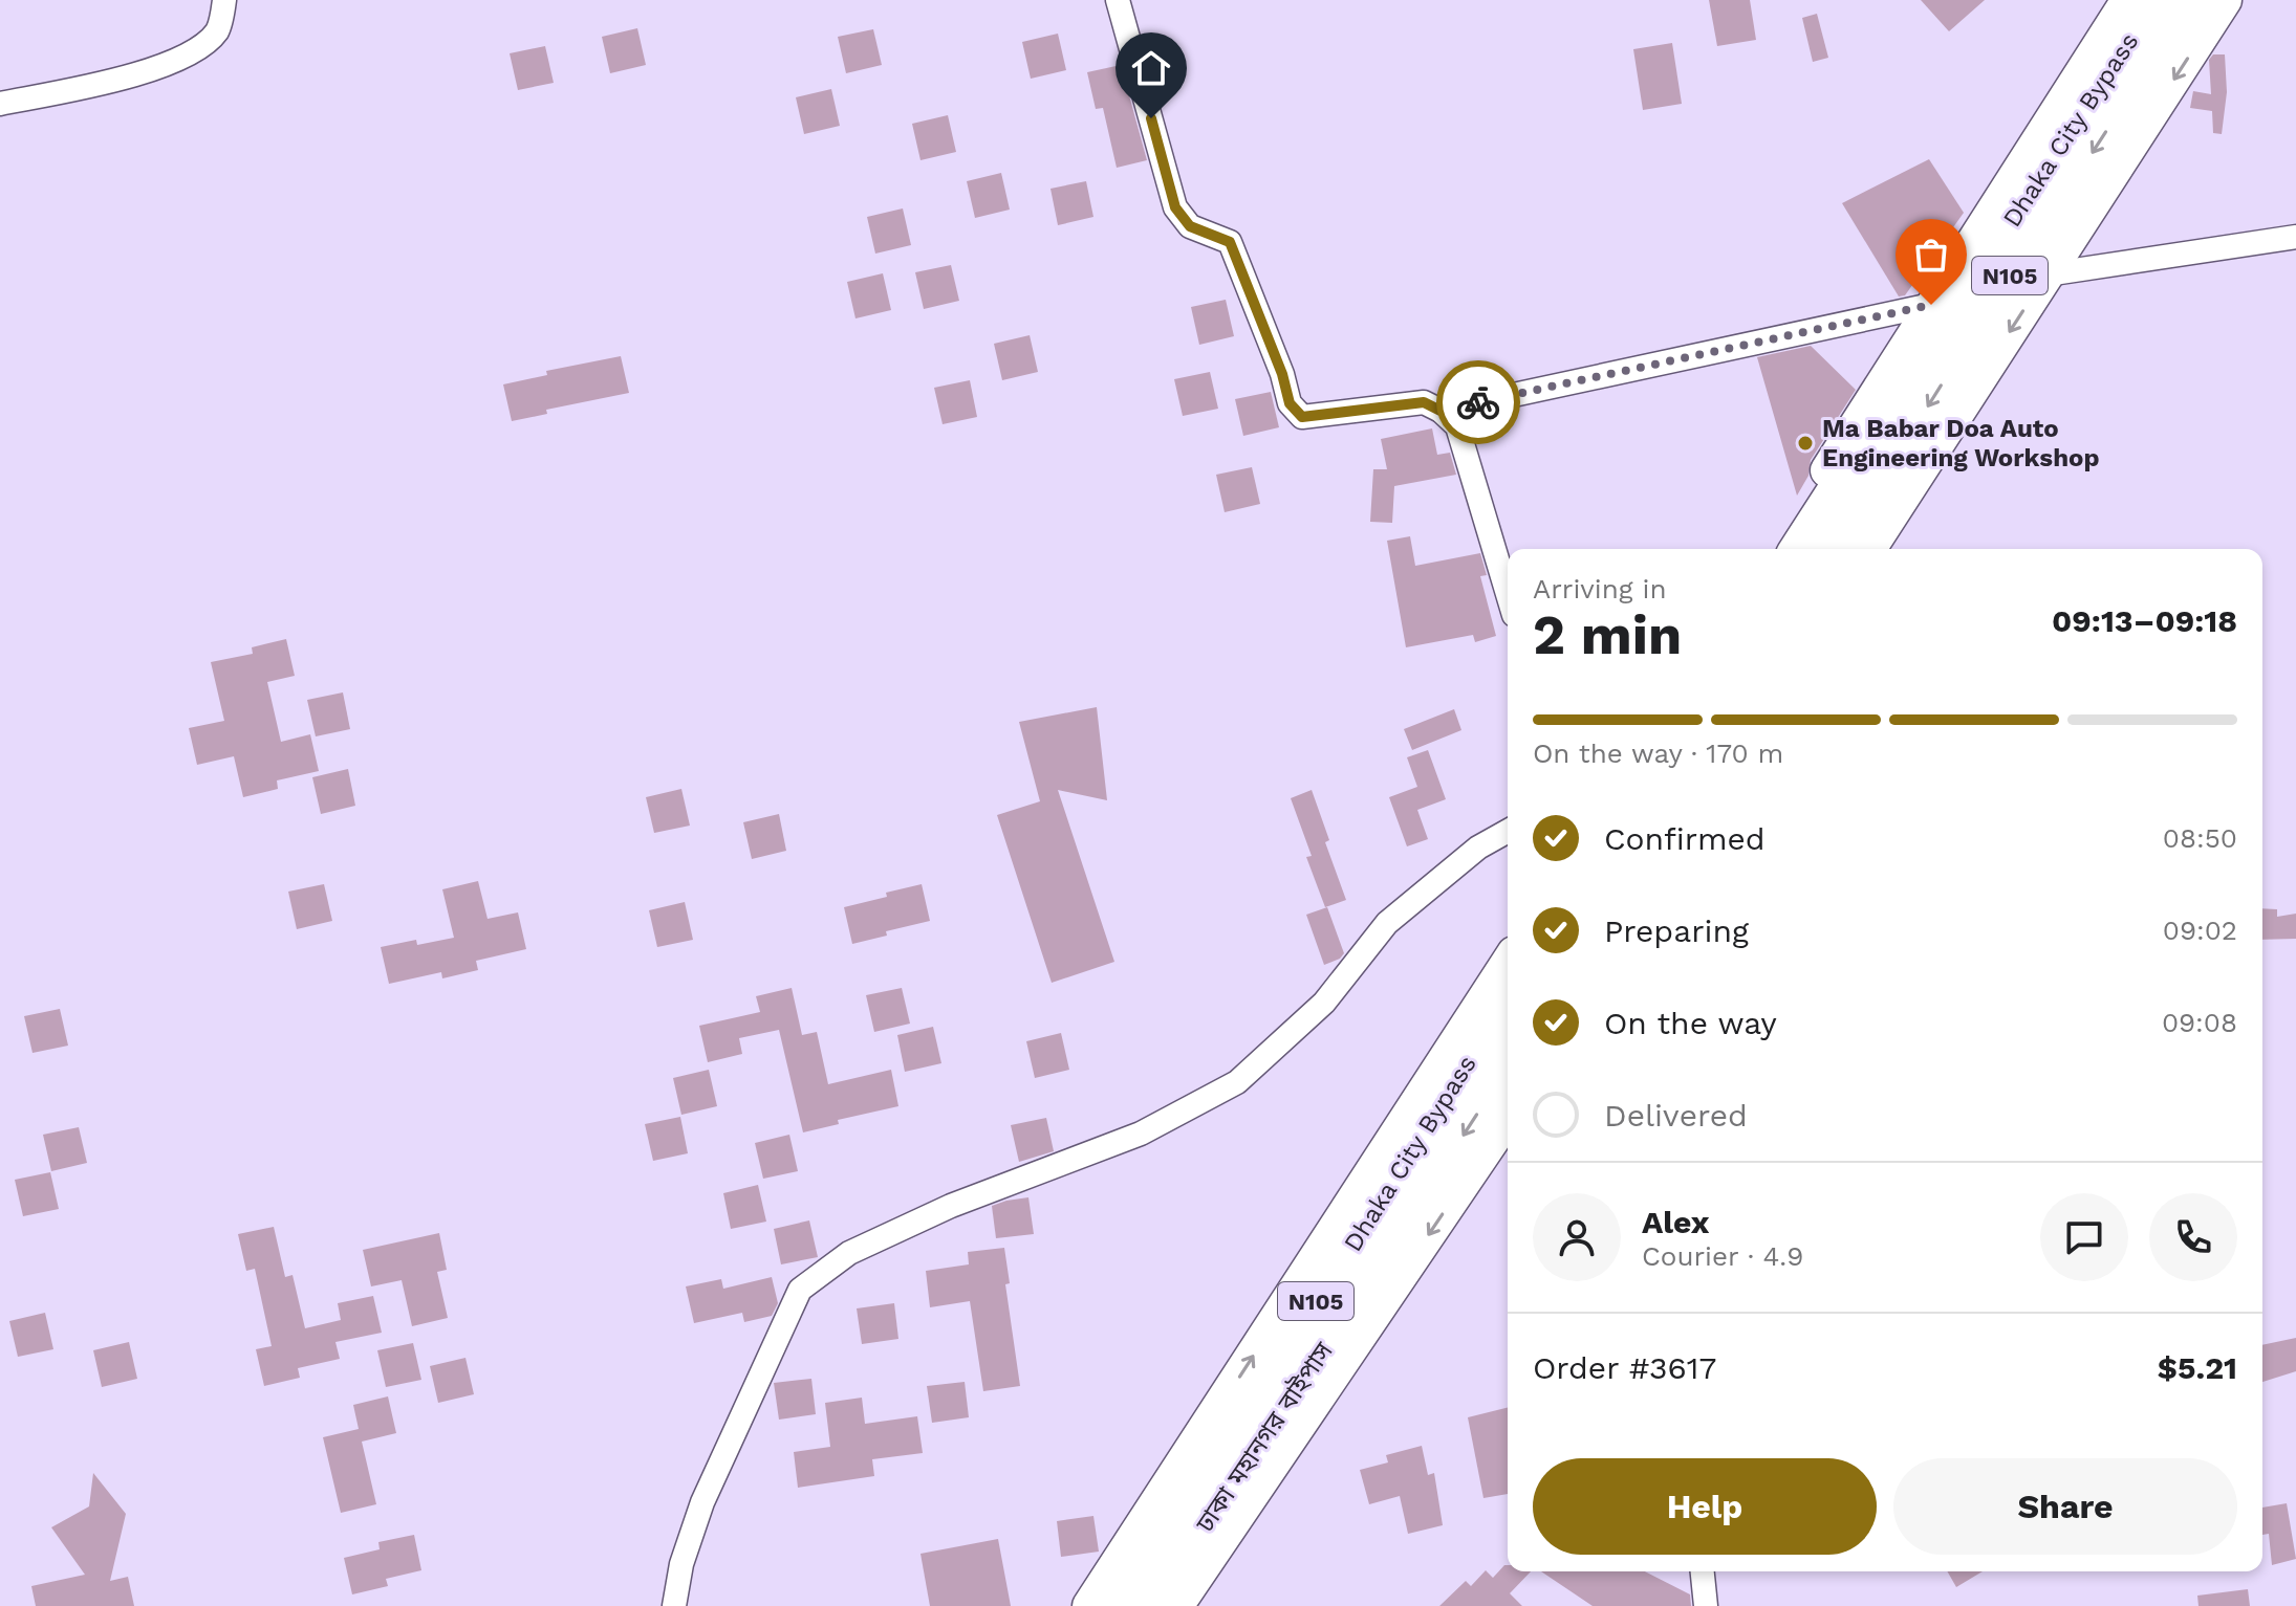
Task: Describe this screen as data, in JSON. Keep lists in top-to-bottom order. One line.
{"streets":{"highway":["Dhaka City Bypass","N105","ঢাকা মহানগর বাইপাস"]},"one_way":["ঢাকা মহানগর বাইপাস"],"places":["Ma Babar Doa Auto Engineering Workshop"],"page":{"heading":["2 min","Arriving in","09:13–09:18"],"panel":["Alex","Courier · 4.9","Order #3617","$5.21"],"bar":"On the way · 170 m","list":[["Confirmed","08:50"],["Preparing","09:02"],["On the way","09:08"],"Delivered"],"buttons":["Help","Share"]}}
